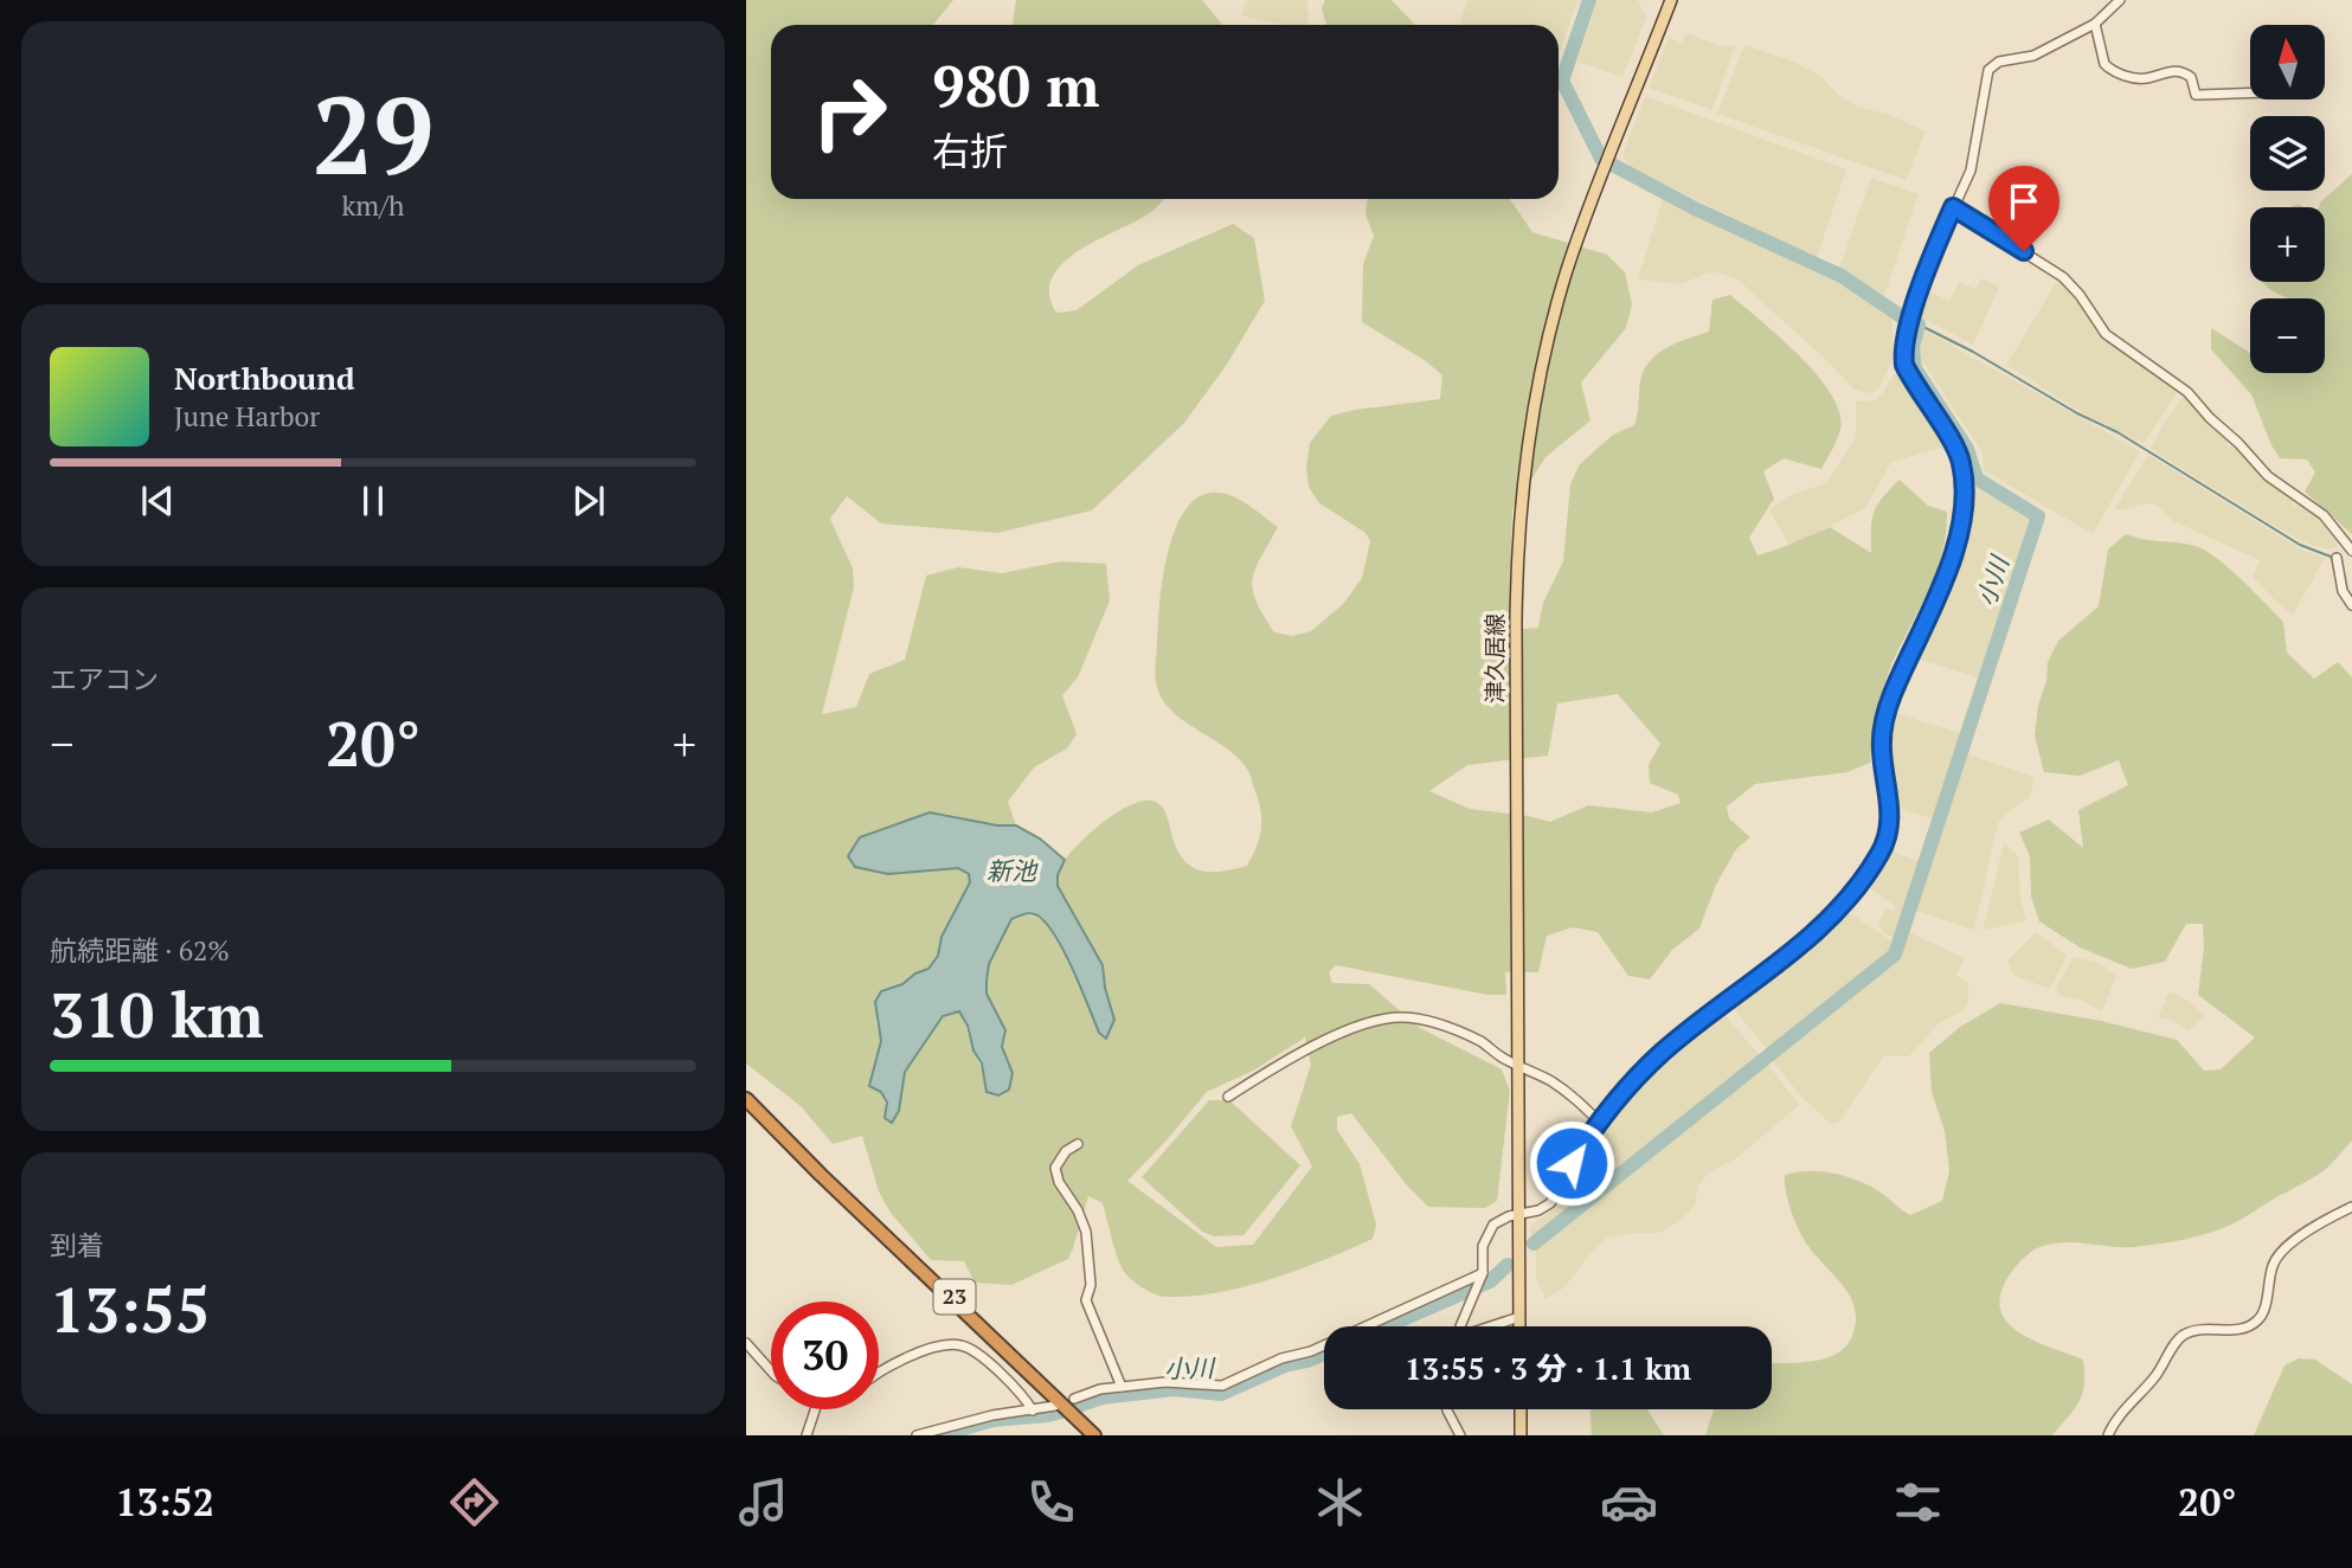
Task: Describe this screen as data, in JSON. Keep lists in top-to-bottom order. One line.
{"streets":{"highway":["23"],"main road":["津久居線"]},"water":["小川","新池"],"north":"top","page":{"tile":[["29","km/h"],"エアコン",["航続距離 · 62%","310 km"],["到着","13:55"]],"map_buttons":["+","−"],"turn":["980 m","右折"],"song":["Northbound","June Harbor"],"heat":["−","20°","+"],"limit":"30","trip":"13:55 · 3 分 · 1.1 km","tabs":["13:52","20°"]}}
